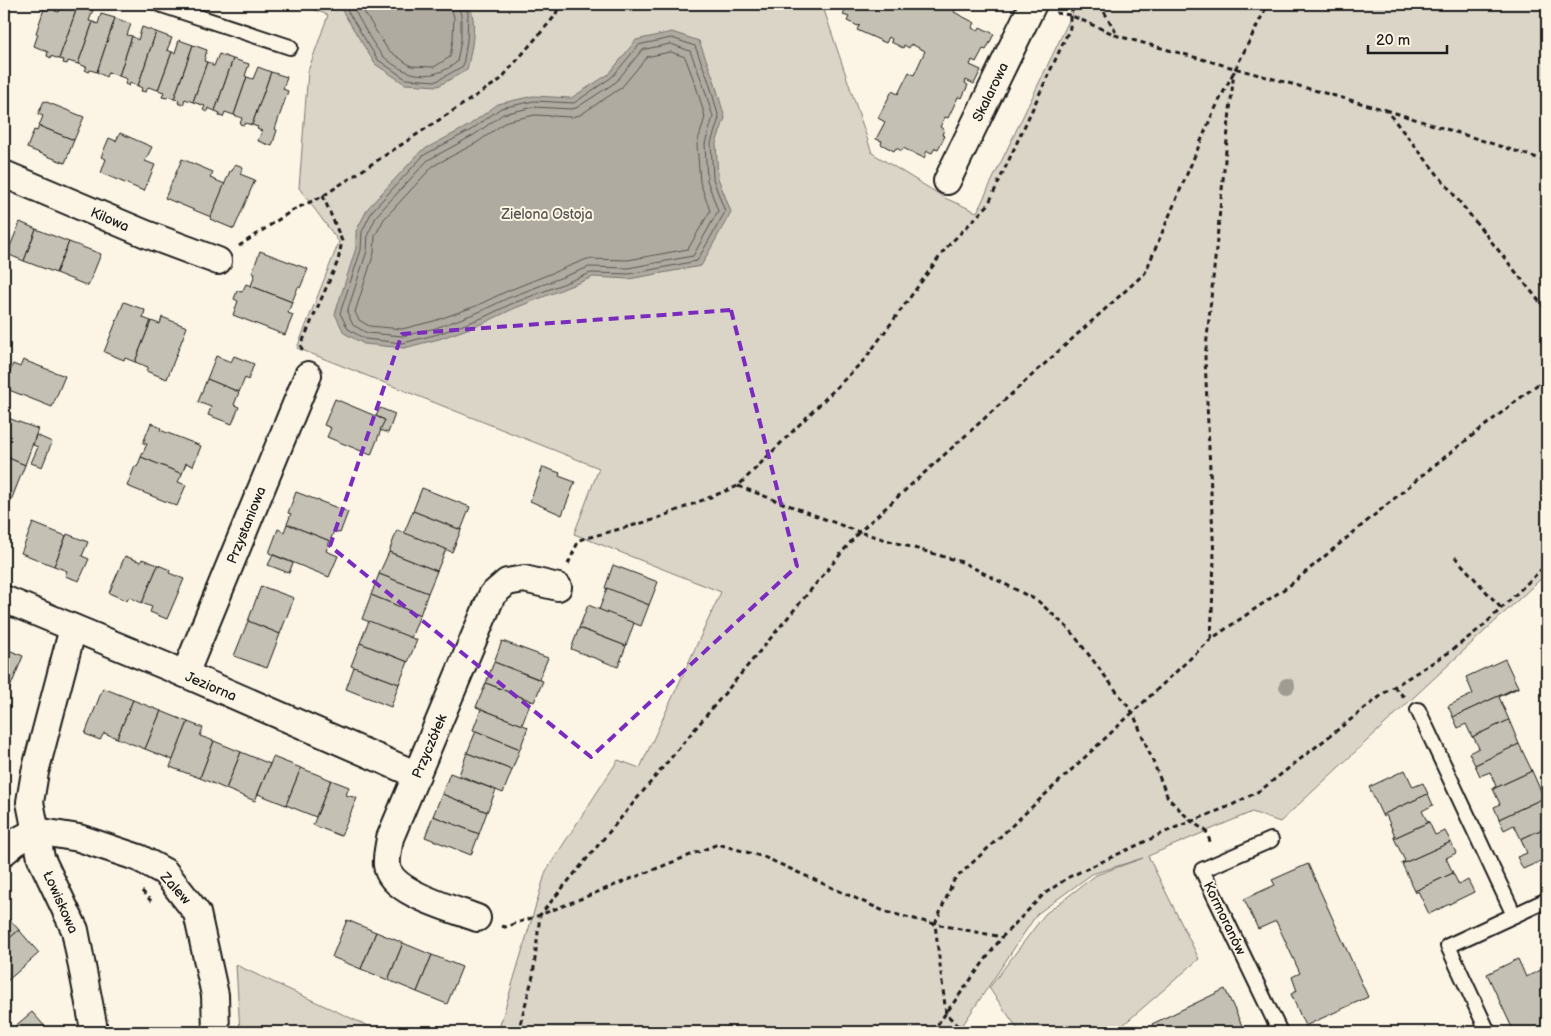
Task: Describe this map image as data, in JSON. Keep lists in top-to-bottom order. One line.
{"streets":{"street":["Skalarowa","Kilowa","Przystaniowa","Jeziorna","Przyczółek","Zalew","Łowiskowa"],"lane":["Kormoranów"]},"crossings":[["Przystaniowa","Jeziorna"],["Jeziorna","Przyczółek"],["Jeziorna","Łowiskowa"],["Zalew","Łowiskowa"]],"parks":["Zielona Ostoja"],"scale_bar":"20 m"}
